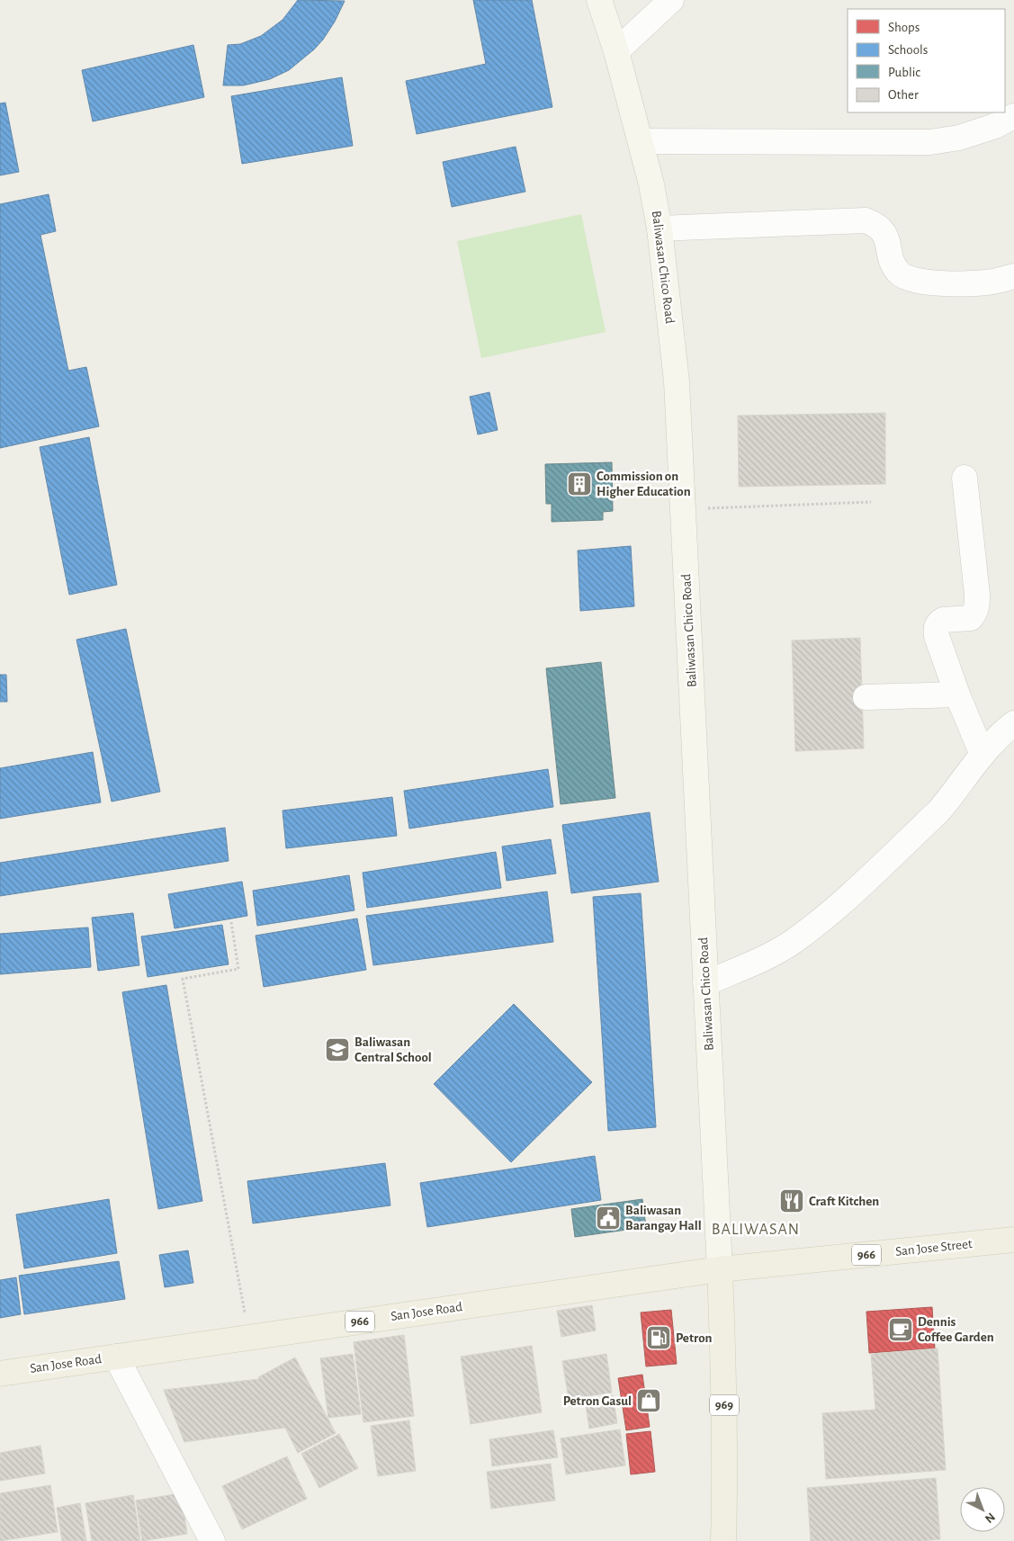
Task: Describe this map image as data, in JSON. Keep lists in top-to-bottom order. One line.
{"streets":{"main road":["Baliwasan Chico Road","San Jose Street","966","San Jose Road","969"]},"crossings":[["Baliwasan Chico Road","San Jose Street"],["Baliwasan Chico Road","San Jose Road"],["Baliwasan Chico Road","969"],["San Jose Street","San Jose Road"],["San Jose Street","969"],["San Jose Road","969"]],"districts":["BALIWASAN"],"places":{"building":["Commission on Higher Education"],"school or university":["Baliwasan Central School"],"restaurant":["Craft Kitchen"],"public building":["Baliwasan Barangay Hall"],"cafe":["Dennis Coffee Garden"],"fuel station":["Petron"],"shop":["Petron Gasul"]},"legend":["Shops","Schools","Public","Other"],"north":"bottom right"}
